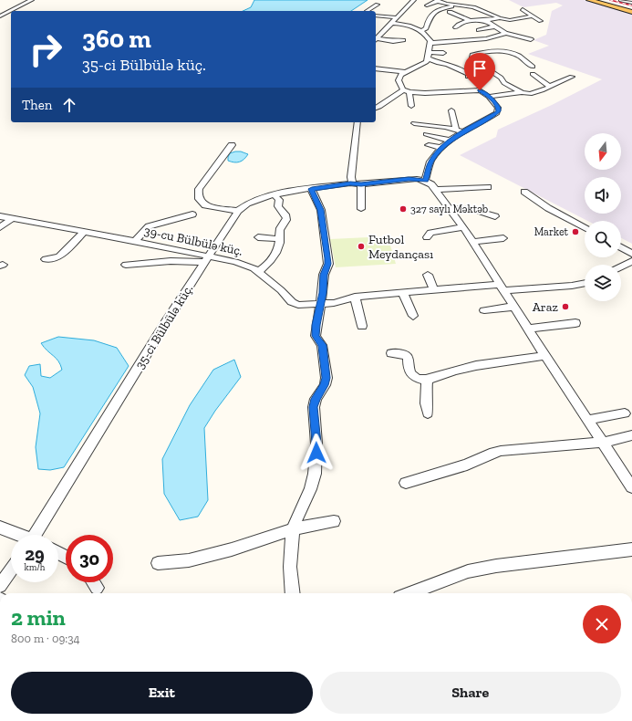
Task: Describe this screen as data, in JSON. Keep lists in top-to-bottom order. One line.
{"streets":{"street":["39-cu Bülbülə küç.","35-ci Bülbülə küç."]},"crossings":[["39-cu Bülbülə küç.","35-ci Bülbülə küç."]],"places":["327 saylı Məktəb","Market","Futbol Meydançası","Araz"],"north":"bottom","page":{"turn":["360 m","35-ci Bülbülə küç."],"then":"Then","speed":"29 km/h","limit":"30","heading":["2 min","800 m · 09:34"],"buttons":["Exit","Share"]}}
